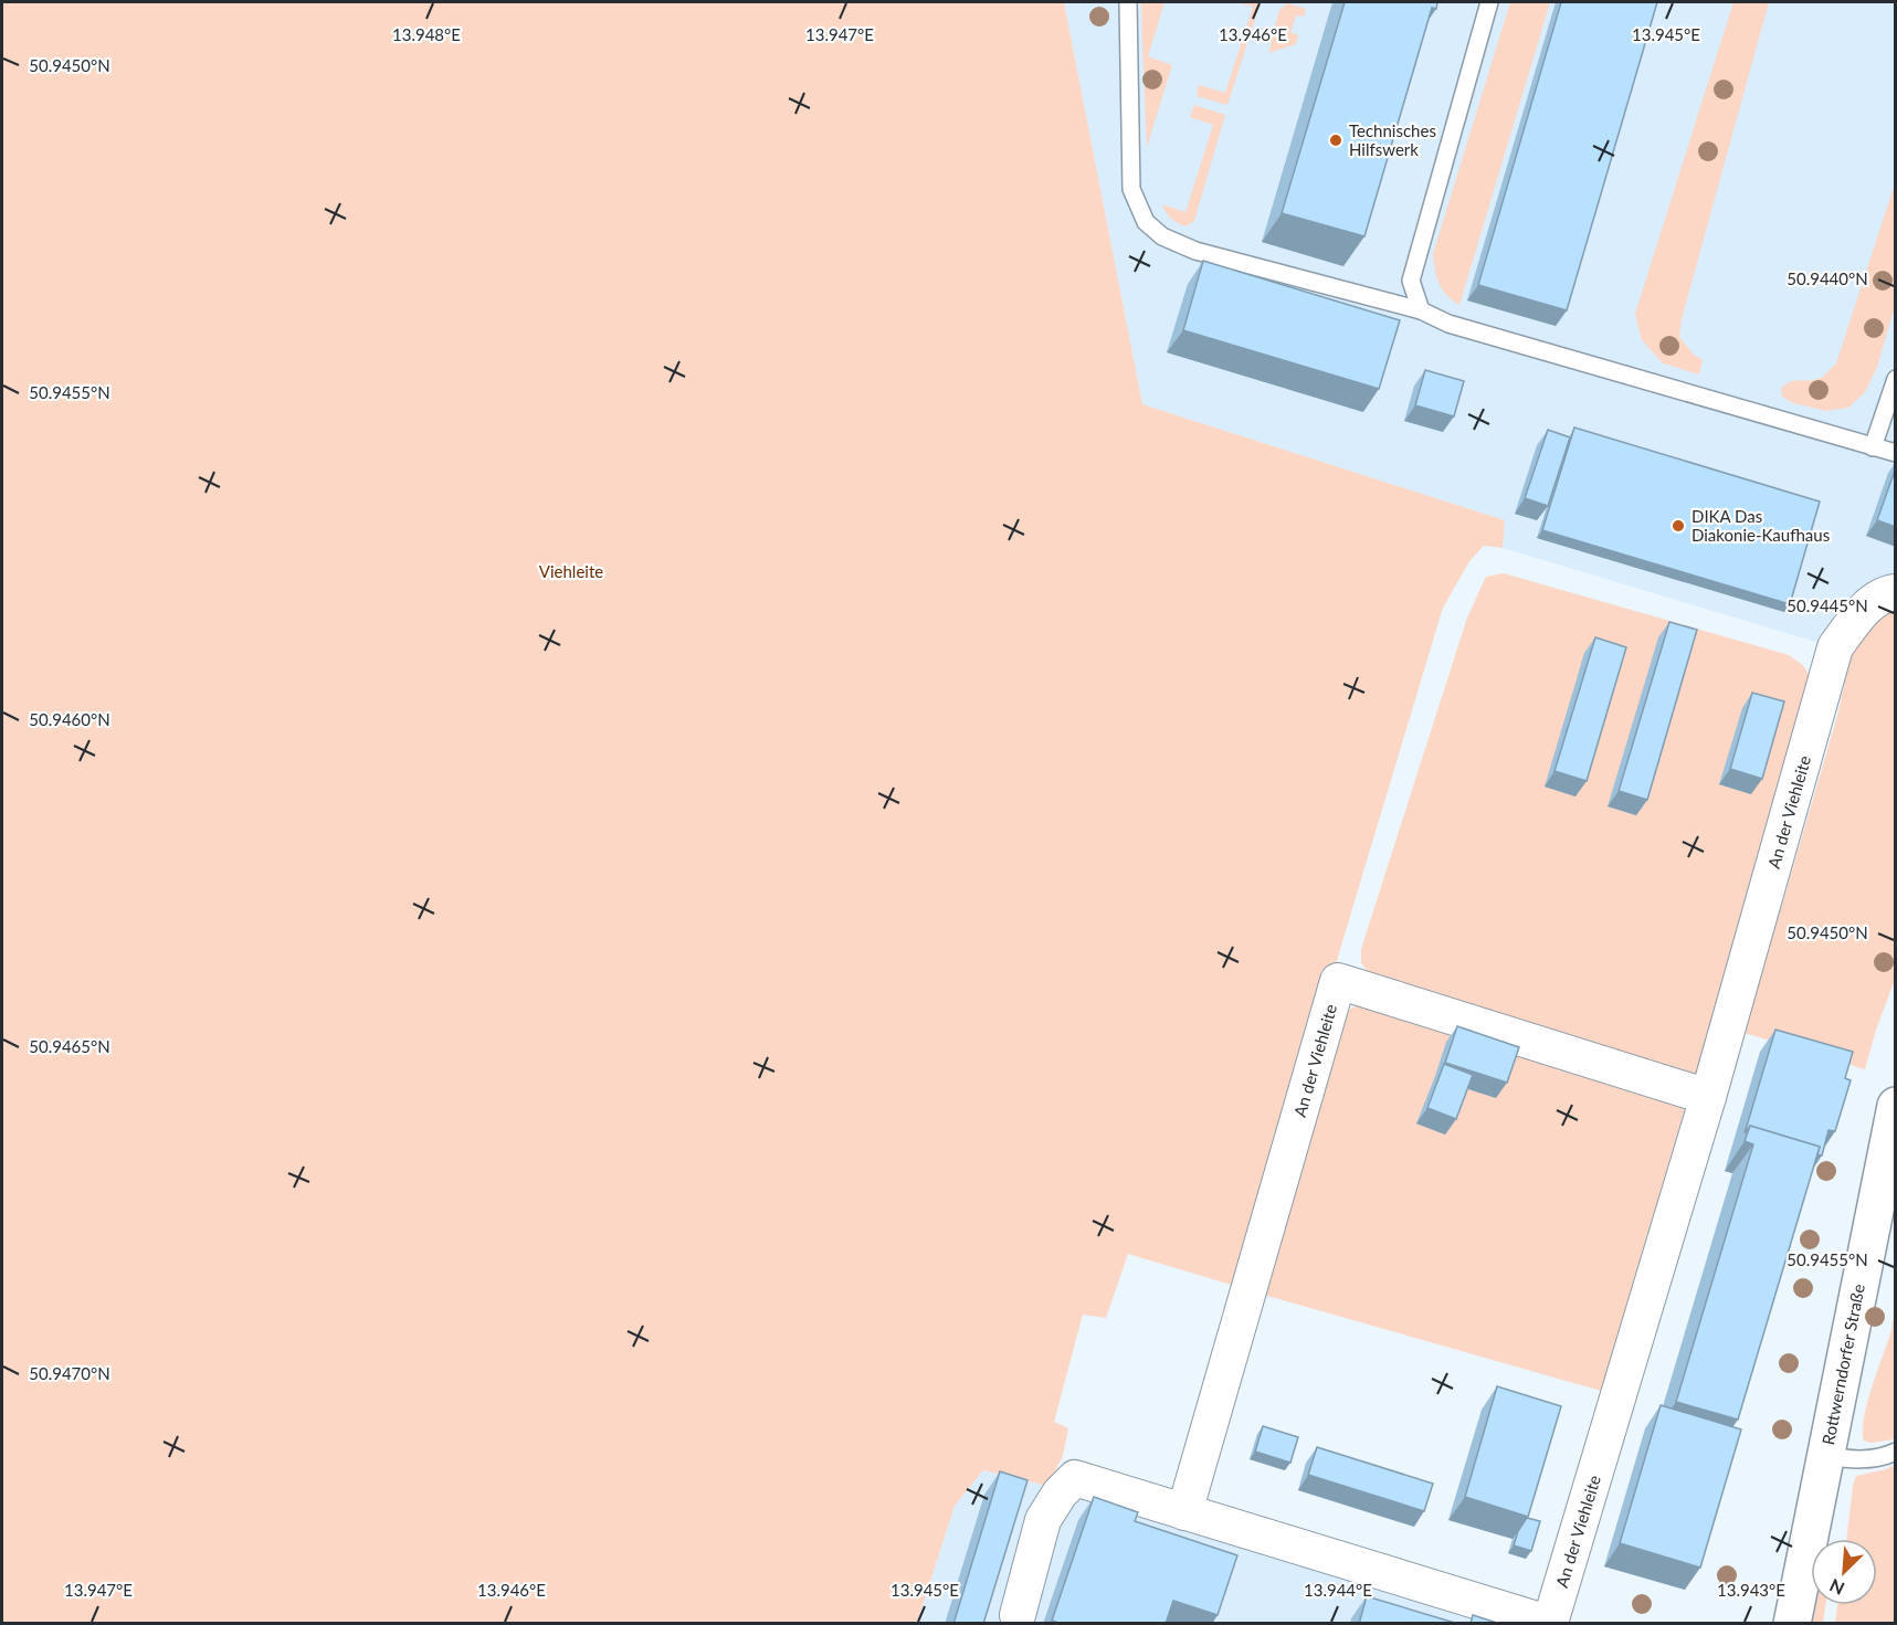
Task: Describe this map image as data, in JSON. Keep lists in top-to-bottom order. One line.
{"streets":{"main road":["Rottwerndorfer Straße"],"street":["An der Viehleite"]},"parks":["Viehleite"],"places":["Technisches Hilfswerk","DIKA Das Diakonie-Kaufhaus"],"north":"bottom left","coordinates":["13.948°E","13.947°E","13.946°E","13.945°E","50.9450°N","50.9440°N","50.9455°N","50.9445°N","50.9460°N","50.9465°N","50.9470°N","13.944°E","13.943°E"]}
